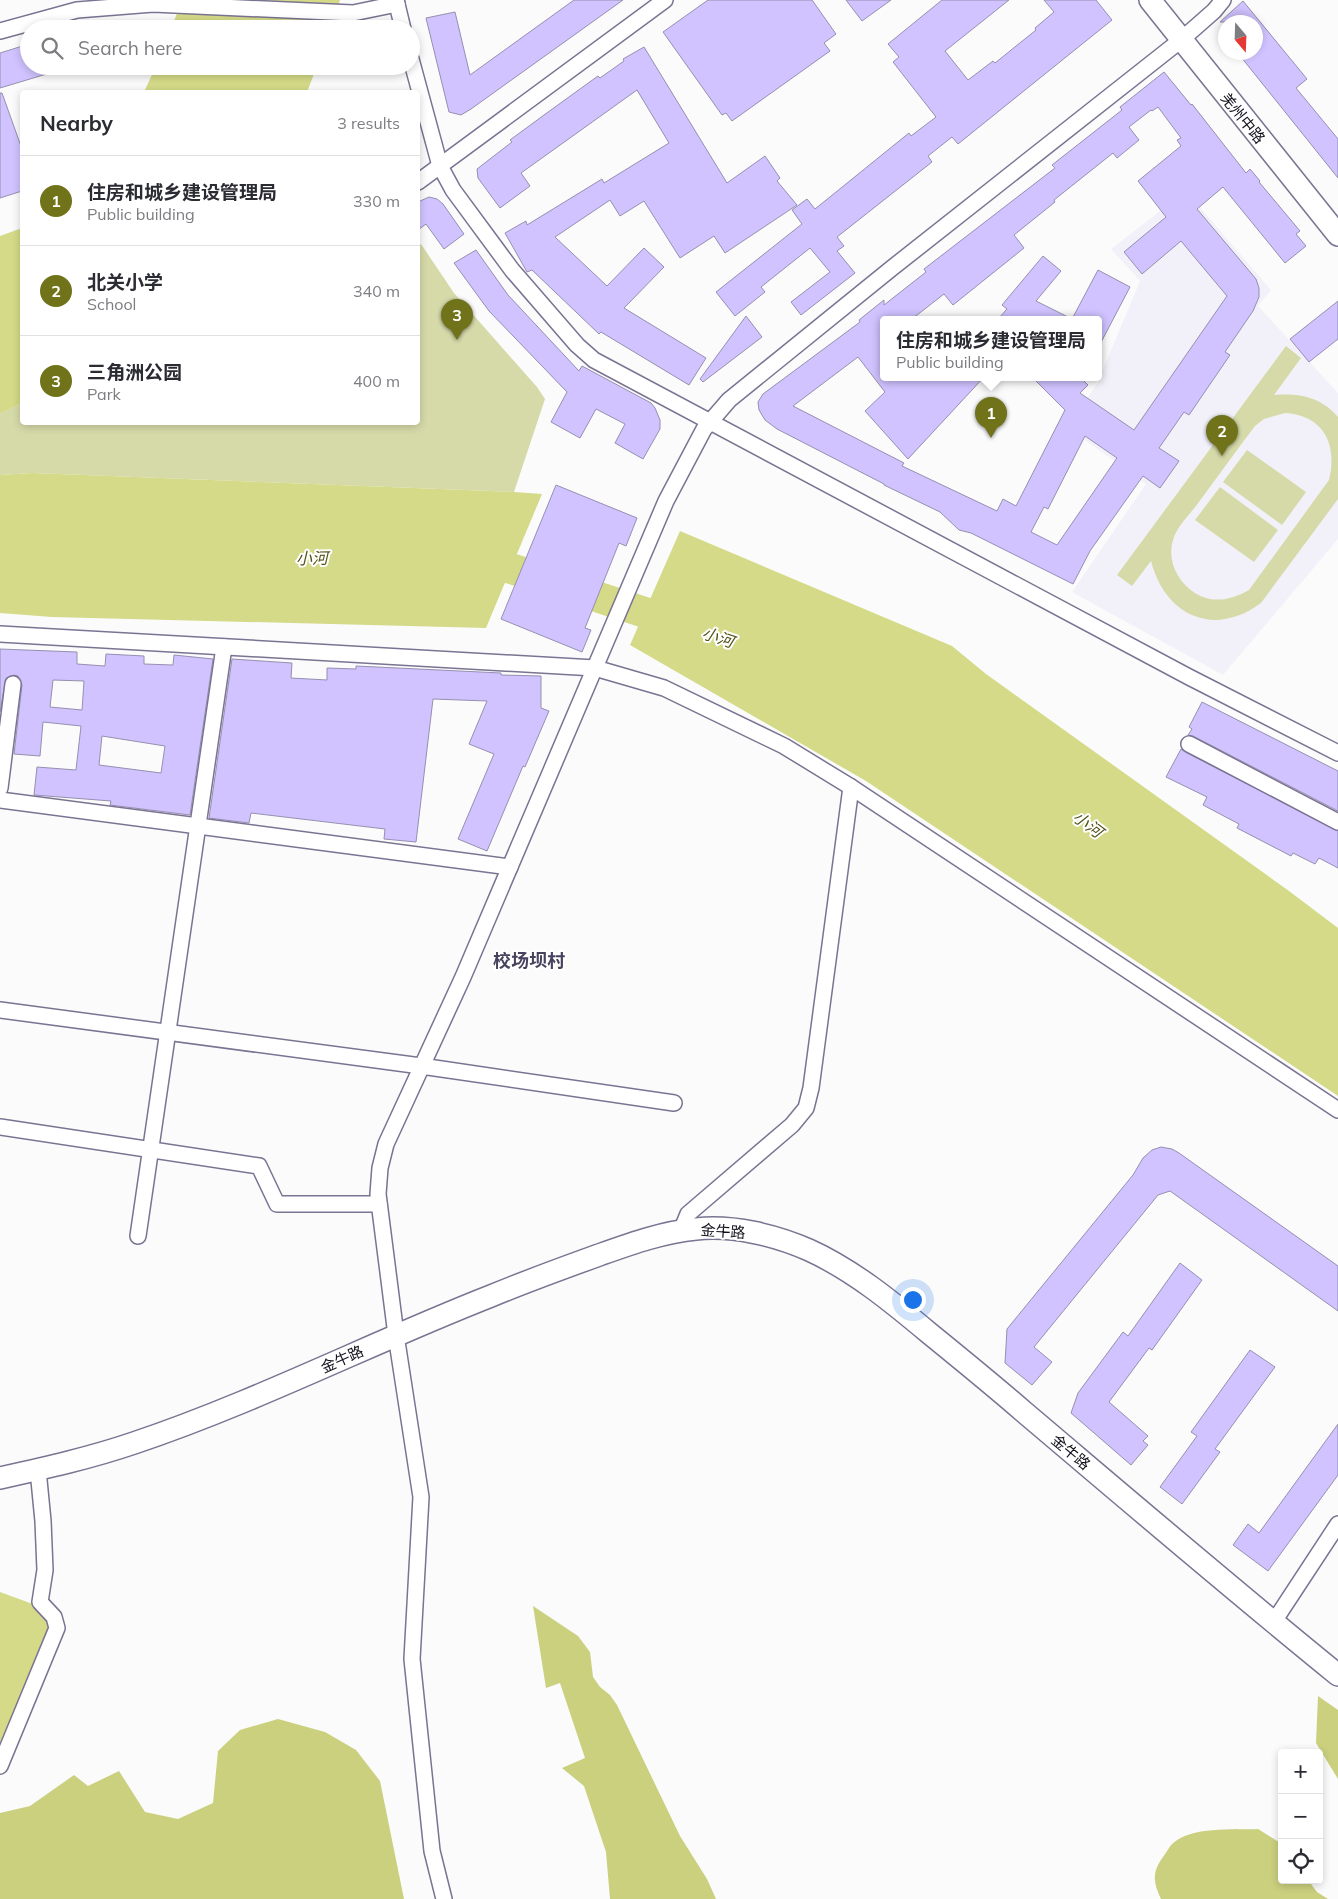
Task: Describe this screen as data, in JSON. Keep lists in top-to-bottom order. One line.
{"streets":{"main road":["羌州中路","金牛路"]},"districts":["校场坝村"],"water":["小河"],"north":"bottom","page":{"search":"Search here","heading":["Nearby","3 results"],"list":[{"mark":"1","name":"住房和城乡建设管理局","note":"Public building","value":"330 m"},{"mark":"2","name":"北关小学","note":"School","value":"340 m"},{"mark":"3","name":"三角洲公园","note":"Park","value":"400 m"}],"pins":["3","1","2"],"popup":["住房和城乡建设管理局","Public building"],"map_buttons":["+","−"]}}
